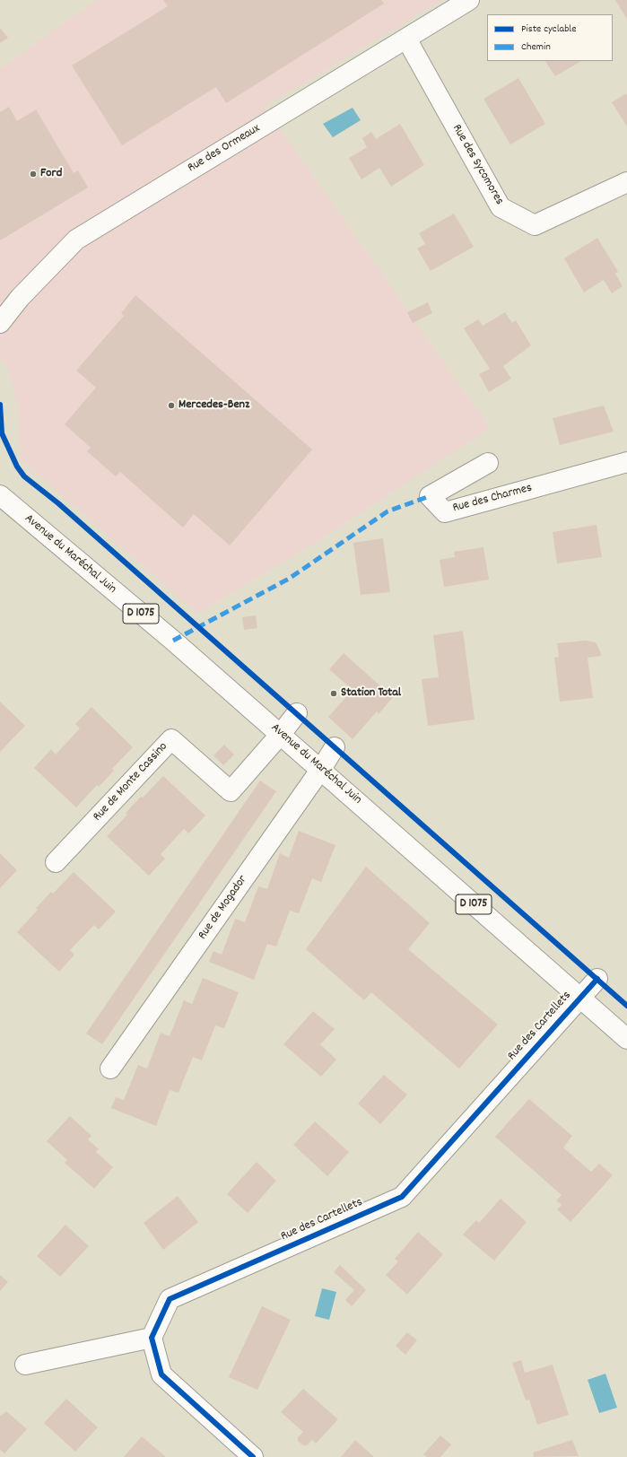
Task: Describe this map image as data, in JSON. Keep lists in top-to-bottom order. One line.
{"streets":{"street":["Rue des Ormeaux","Rue des Sycomores","Rue des Charmes","Avenue du Maréchal Juin","D 1075","Rue de Monte Cassino","Rue de Mogador","Rue des Cartellets"]},"crossings":[["Rue des Ormeaux","Rue des Sycomores"],["Avenue du Maréchal Juin","Rue de Monte Cassino"],["Avenue du Maréchal Juin","Rue de Mogador"],["Avenue du Maréchal Juin","Rue des Cartellets"]],"places":["Ford","Mercedes-Benz","Station Total"],"legend":["Piste cyclable","Chemin"]}
